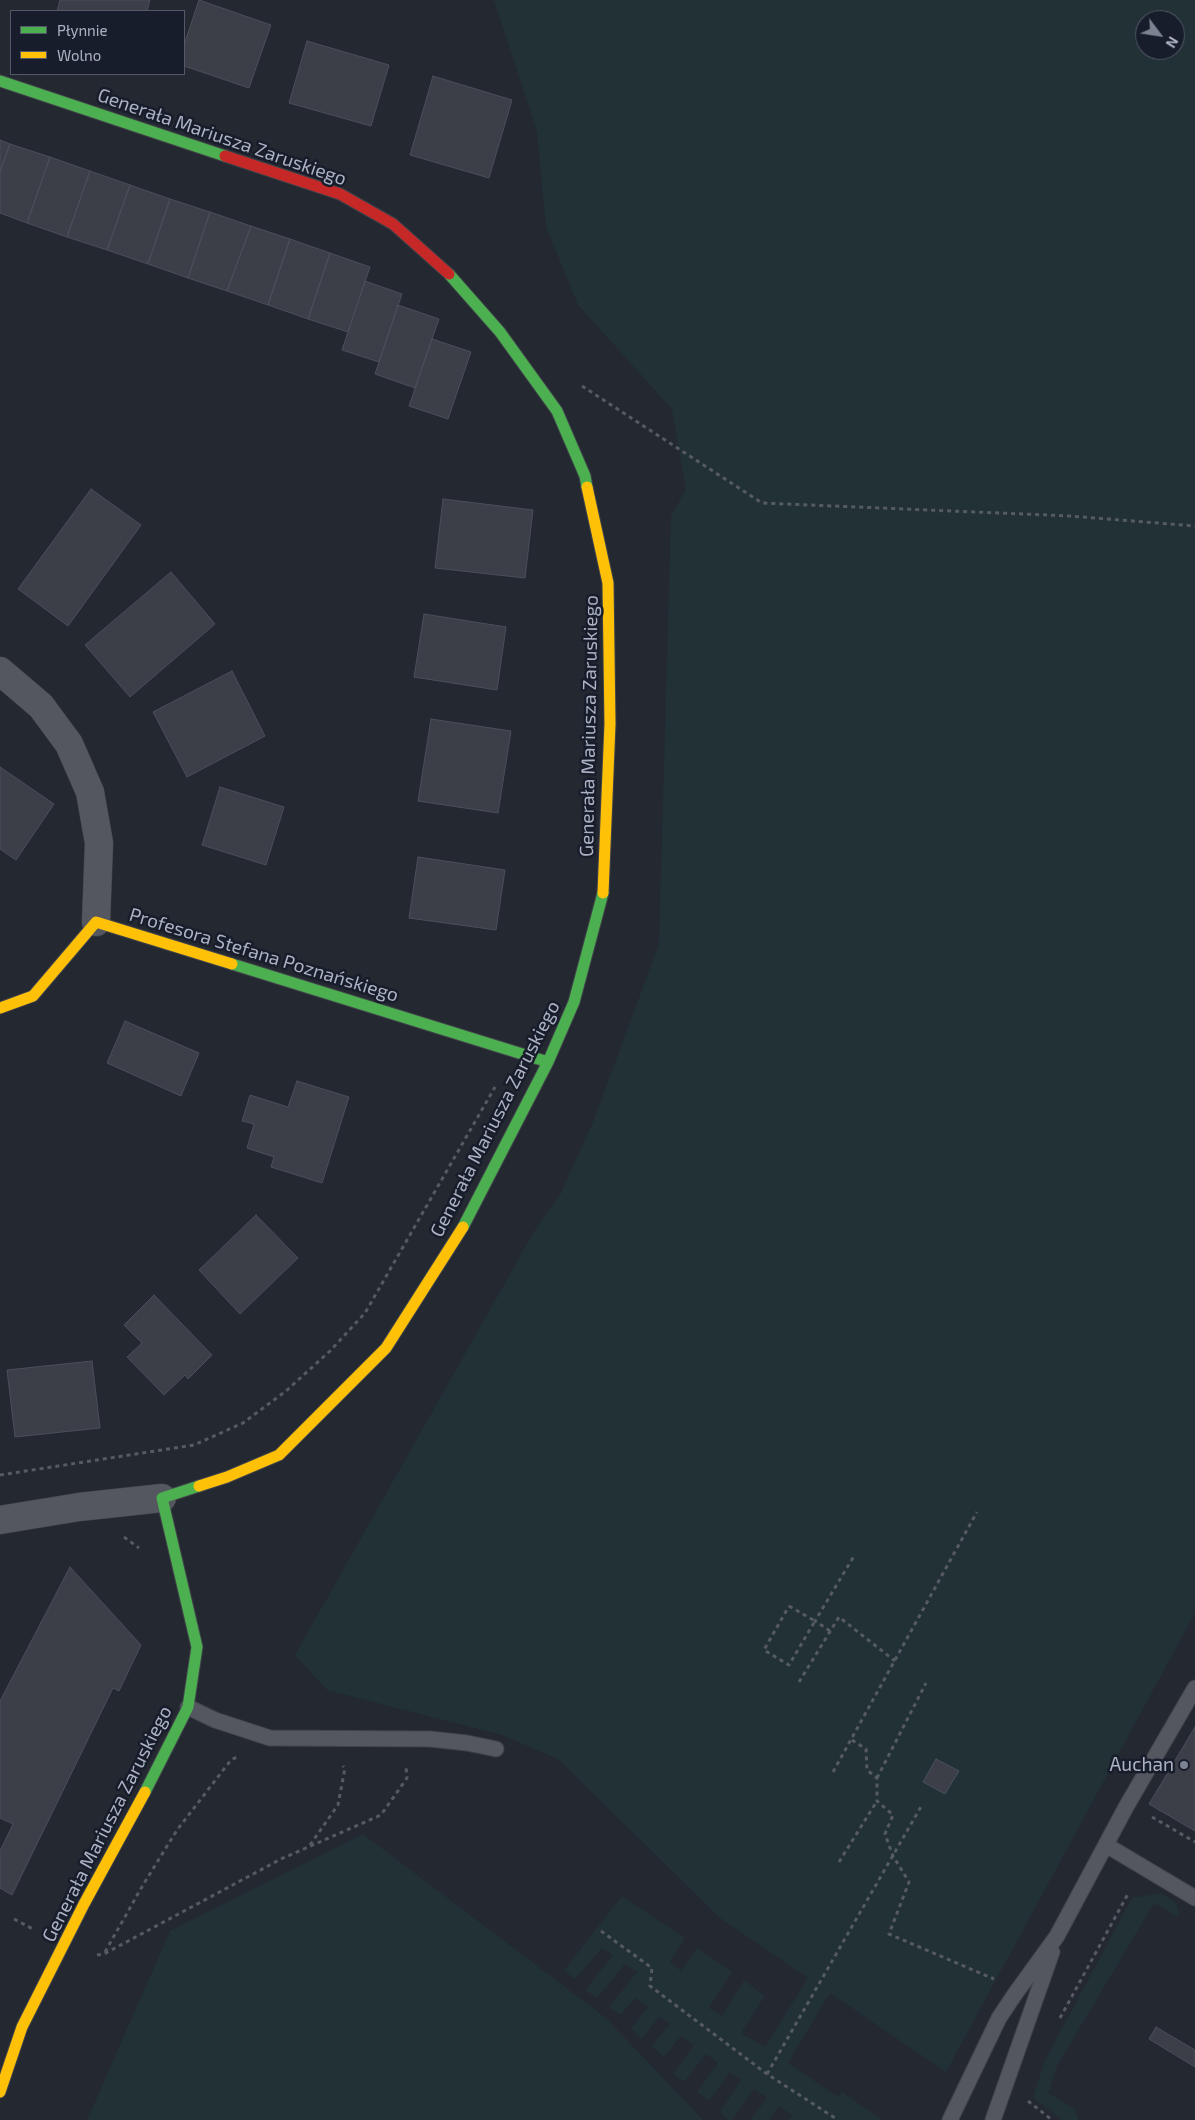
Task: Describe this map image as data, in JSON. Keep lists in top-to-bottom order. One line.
{"streets":{"street":["Generała Mariusza Zaruskiego","Profesora Stefana Poznańskiego"]},"crossings":[["Generała Mariusza Zaruskiego","Profesora Stefana Poznańskiego"]],"places":["Auchan"],"legend":["Płynnie","Wolno"],"north":"bottom right"}
